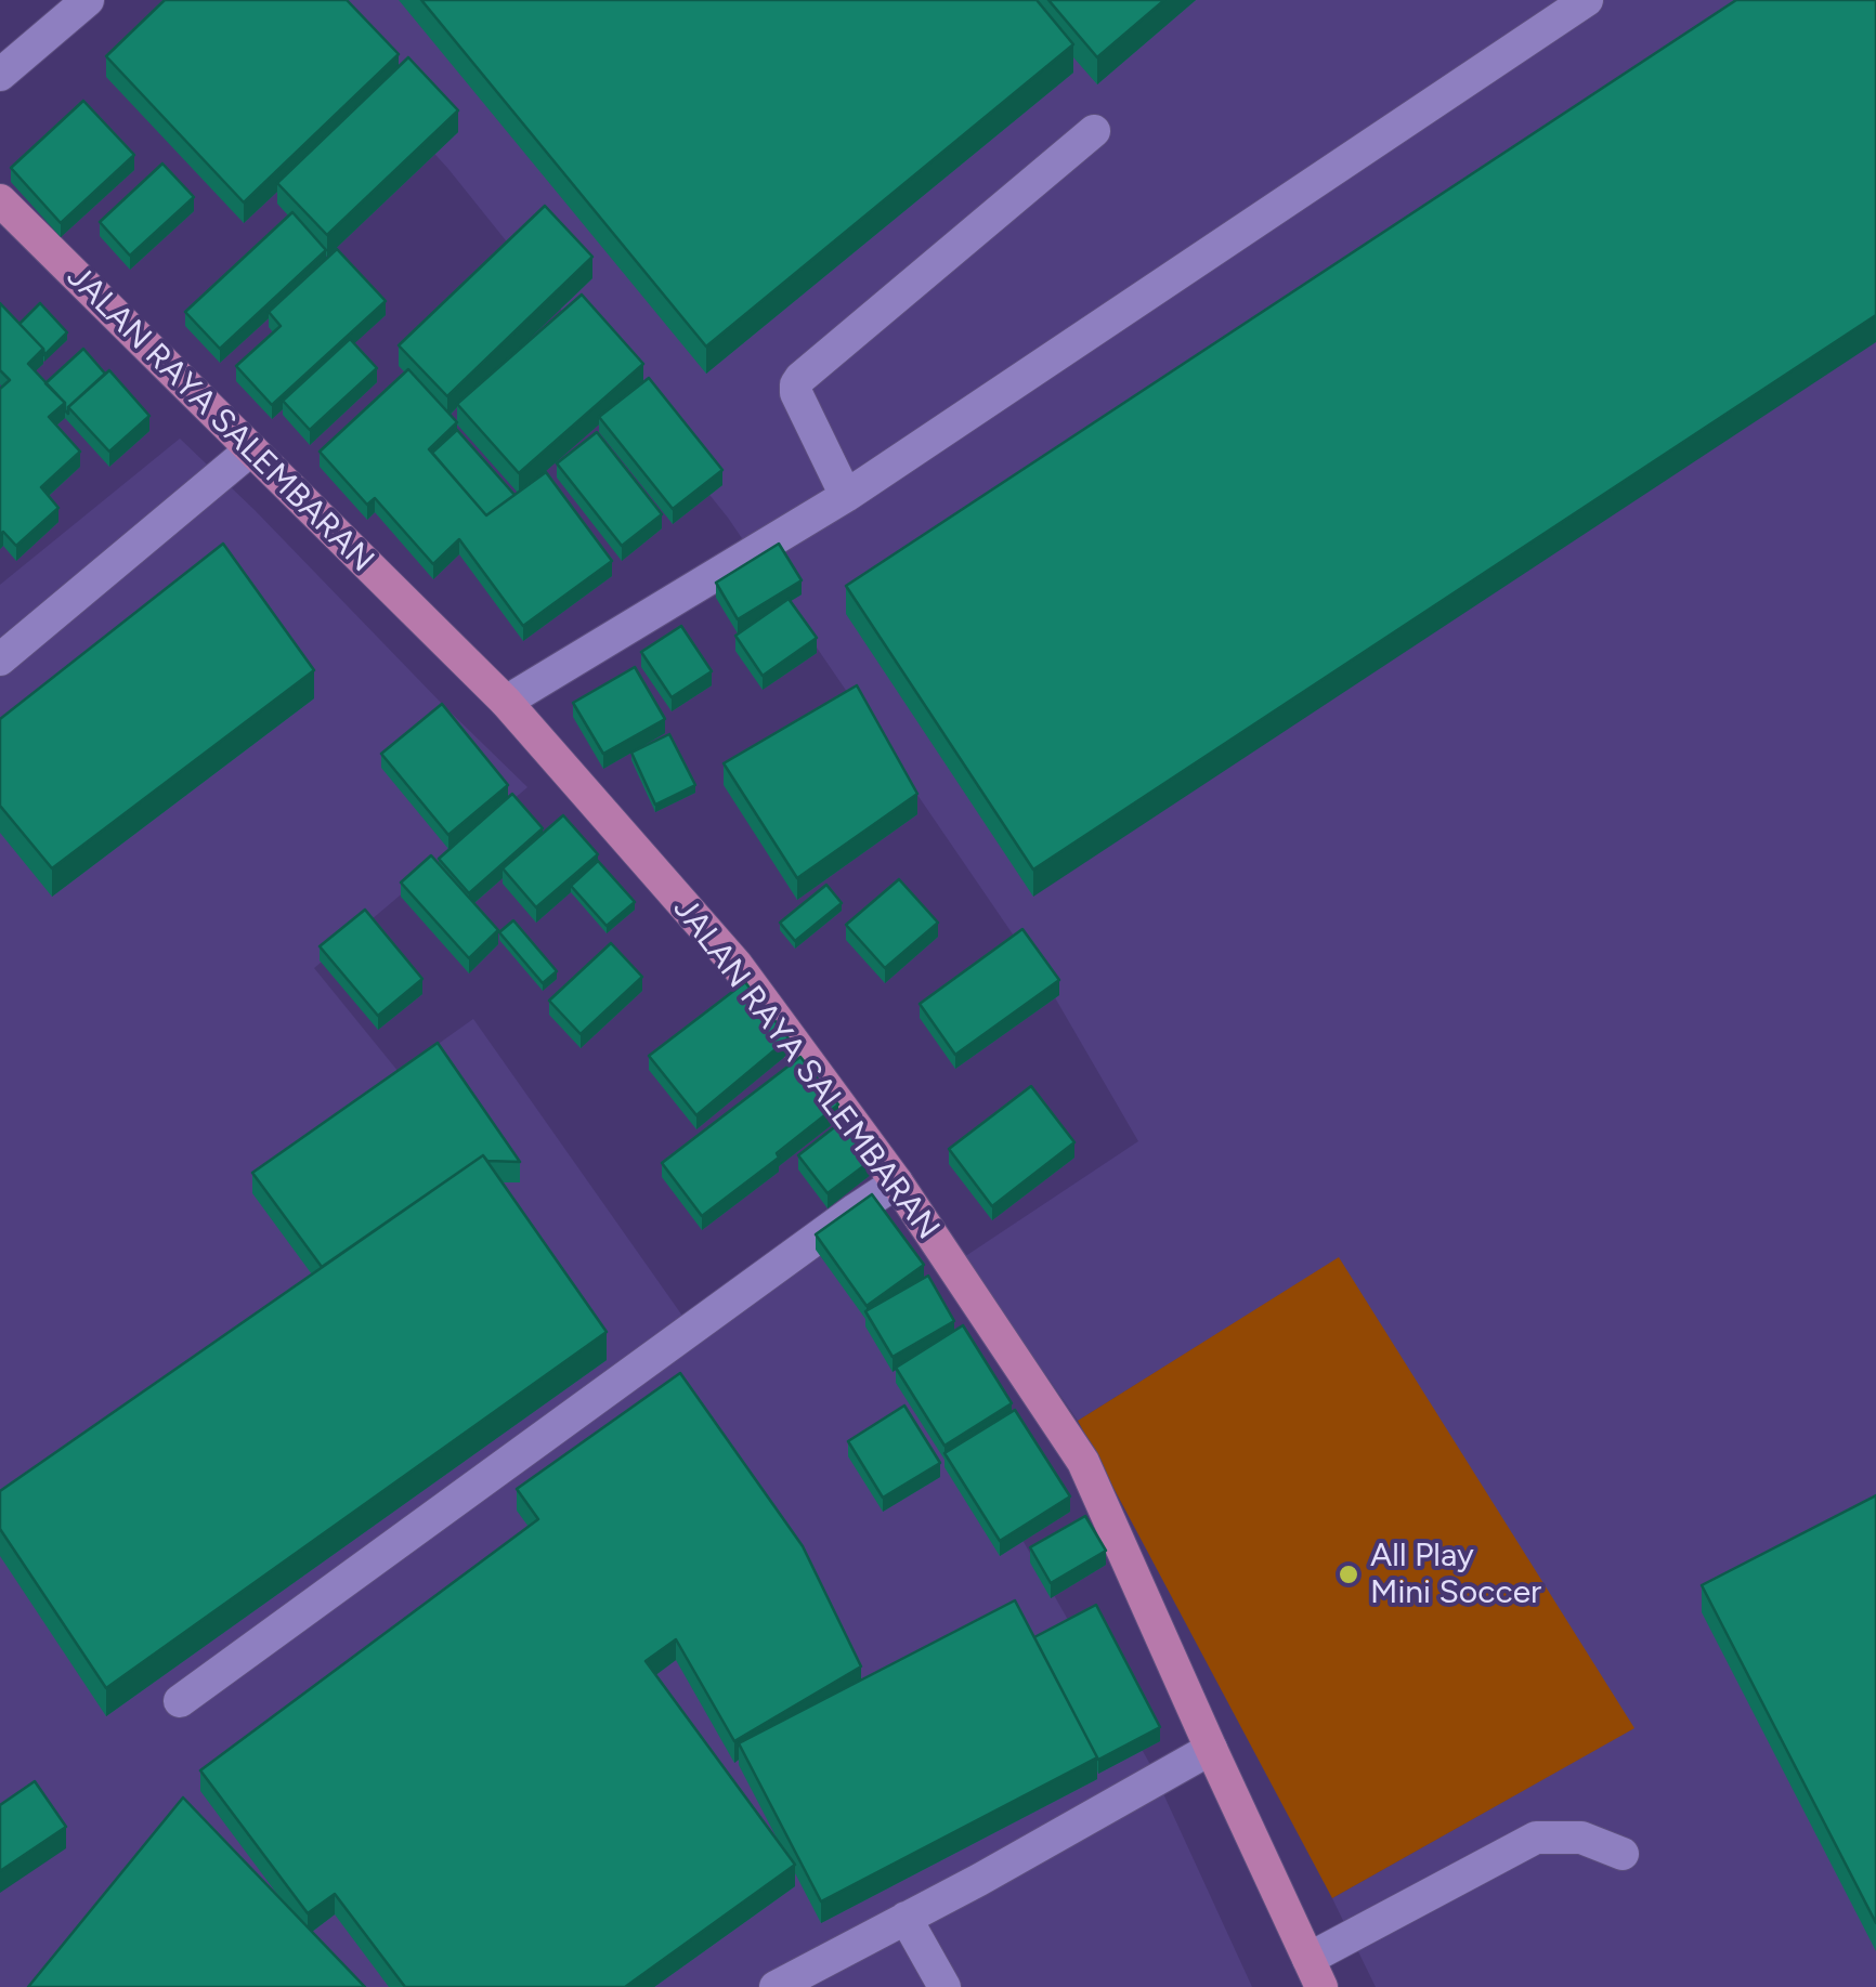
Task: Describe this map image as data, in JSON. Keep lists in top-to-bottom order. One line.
{"streets":{"main road":["JALAN RAYA SALEMBARAN"]},"places":["All Play Mini Soccer"]}
